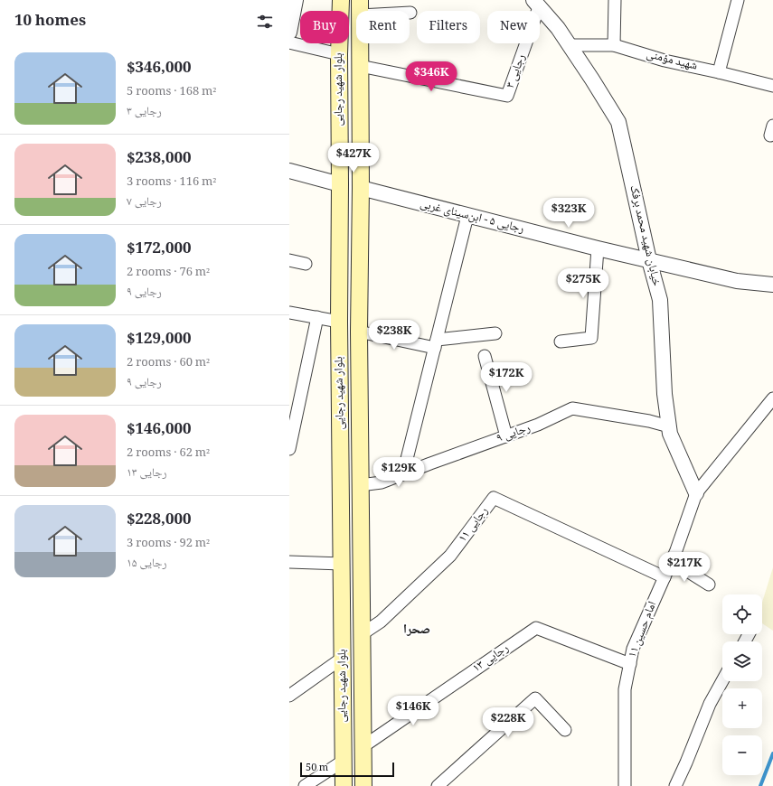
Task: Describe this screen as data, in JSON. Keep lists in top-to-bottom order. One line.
{"streets":{"main road":["بلوار شهید رجایی"],"street":["شهید مؤمنی","رجایی ۳","رجایی ۵ - ابن‌سینای غربی","خیابان شهید محمد برفک","رجایی ۹","رجایی ۱۱","امام حسین ۱۱","رجایی ۱۳"]},"crossings":[["شهید مؤمنی","خیابان شهید محمد برفک"],["رجایی ۳","بلوار شهید رجایی"],["رجایی ۳","خیابان شهید محمد برفک"],["بلوار شهید رجایی","رجایی ۵ - ابن‌سینای غربی"],["بلوار شهید رجایی","رجایی ۹"],["بلوار شهید رجایی","رجایی ۱۱"],["بلوار شهید رجایی","رجایی ۱۳"],["رجایی ۵ - ابن‌سینای غربی","خیابان شهید محمد برفک"],["خیابان شهید محمد برفک","رجایی ۹"],["خیابان شهید محمد برفک","امام حسین ۱۱"],["رجایی ۱۱","امام حسین ۱۱"],["امام حسین ۱۱","رجایی ۱۳"]],"districts":["صحرا"],"scale_bar":"50 m","page":{"heading":"10 homes","chip":["Buy","Rent","Filters","New"],"list":[{"name":"$346,000","note":"5 rooms · 168 m² · رجایی ۳"},{"name":"$238,000","note":"3 rooms · 116 m² · رجایی ۷"},{"name":"$172,000","note":"2 rooms · 76 m² · رجایی ۹"},{"name":"$129,000","note":"2 rooms · 60 m² · رجایی ۹"},{"name":"$146,000","note":"2 rooms · 62 m² · رجایی ۱۳"},{"name":"$228,000","note":"3 rooms · 92 m² · رجایی ۱۵"}],"price":["$346K","$427K","$323K","$275K","$238K","$172K","$129K","$217K","$146K","$228K"],"map_buttons":["+","−"],"scale":"50 m"}}
